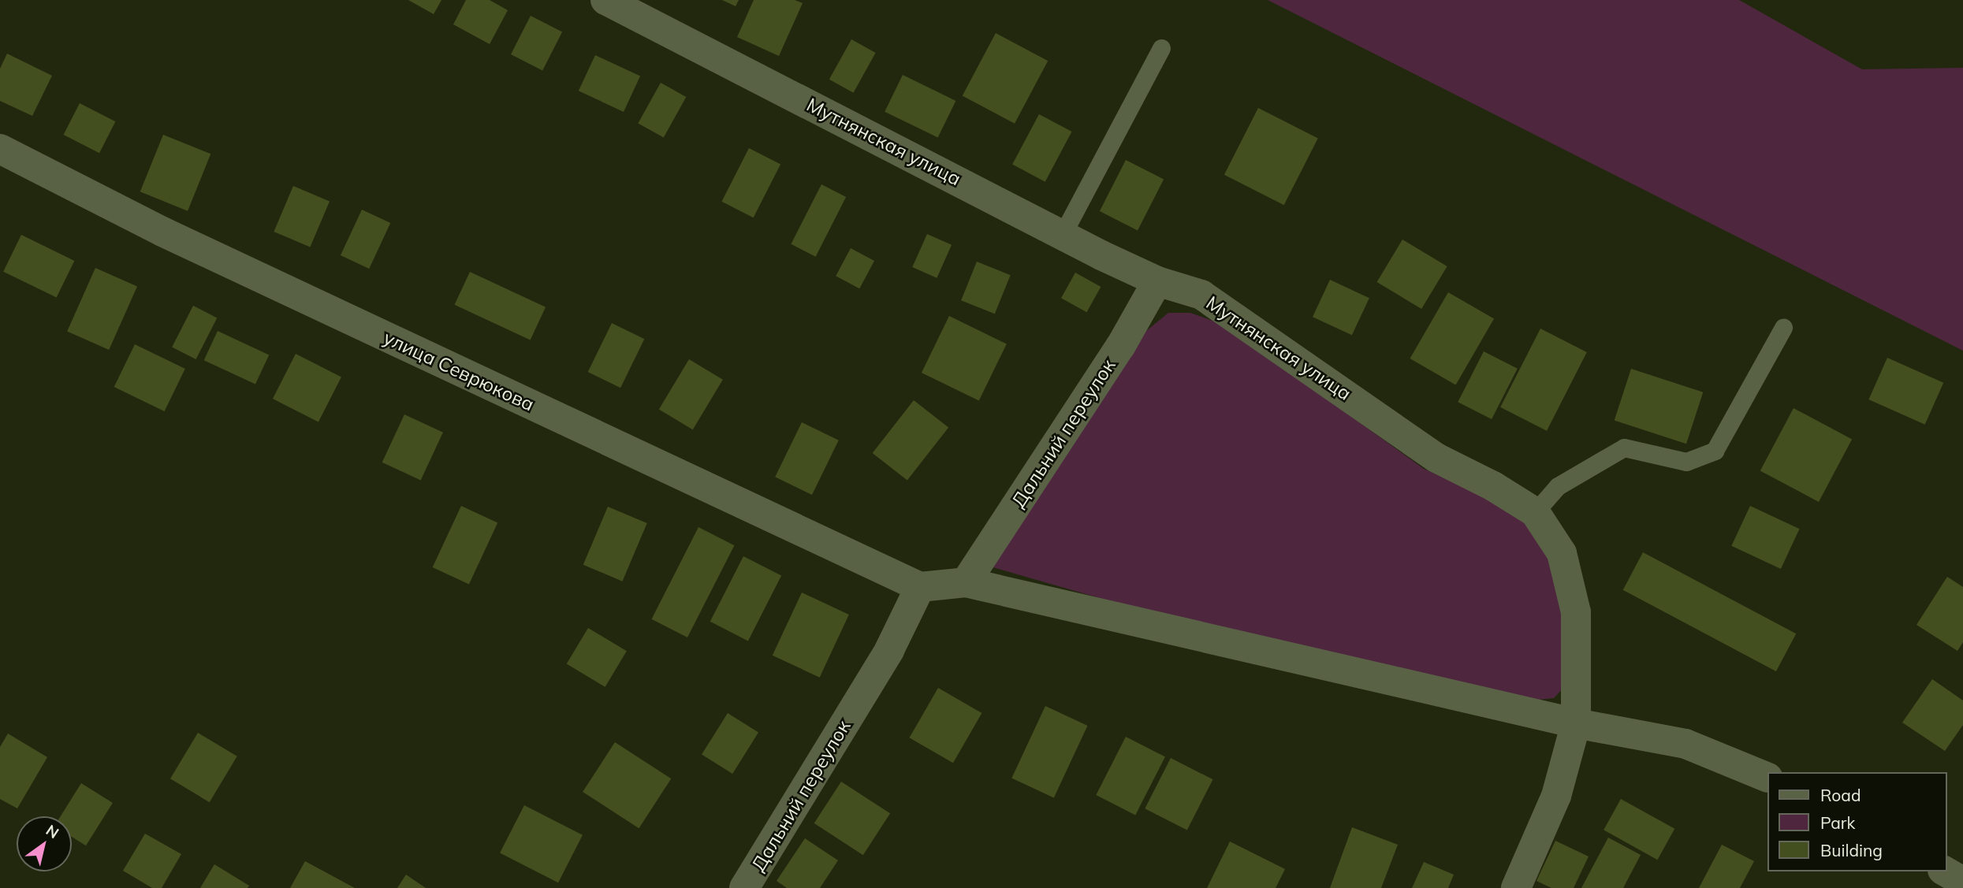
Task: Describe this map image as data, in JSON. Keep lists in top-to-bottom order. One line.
{"streets":{"street":["Мутнянская улица","улица Севрюкова","Дальний переулок"]},"crossings":[["Мутнянская улица","Дальний переулок"],["улица Севрюкова","Дальний переулок"]],"legend":["Road","Park","Building"],"north":"top right"}
